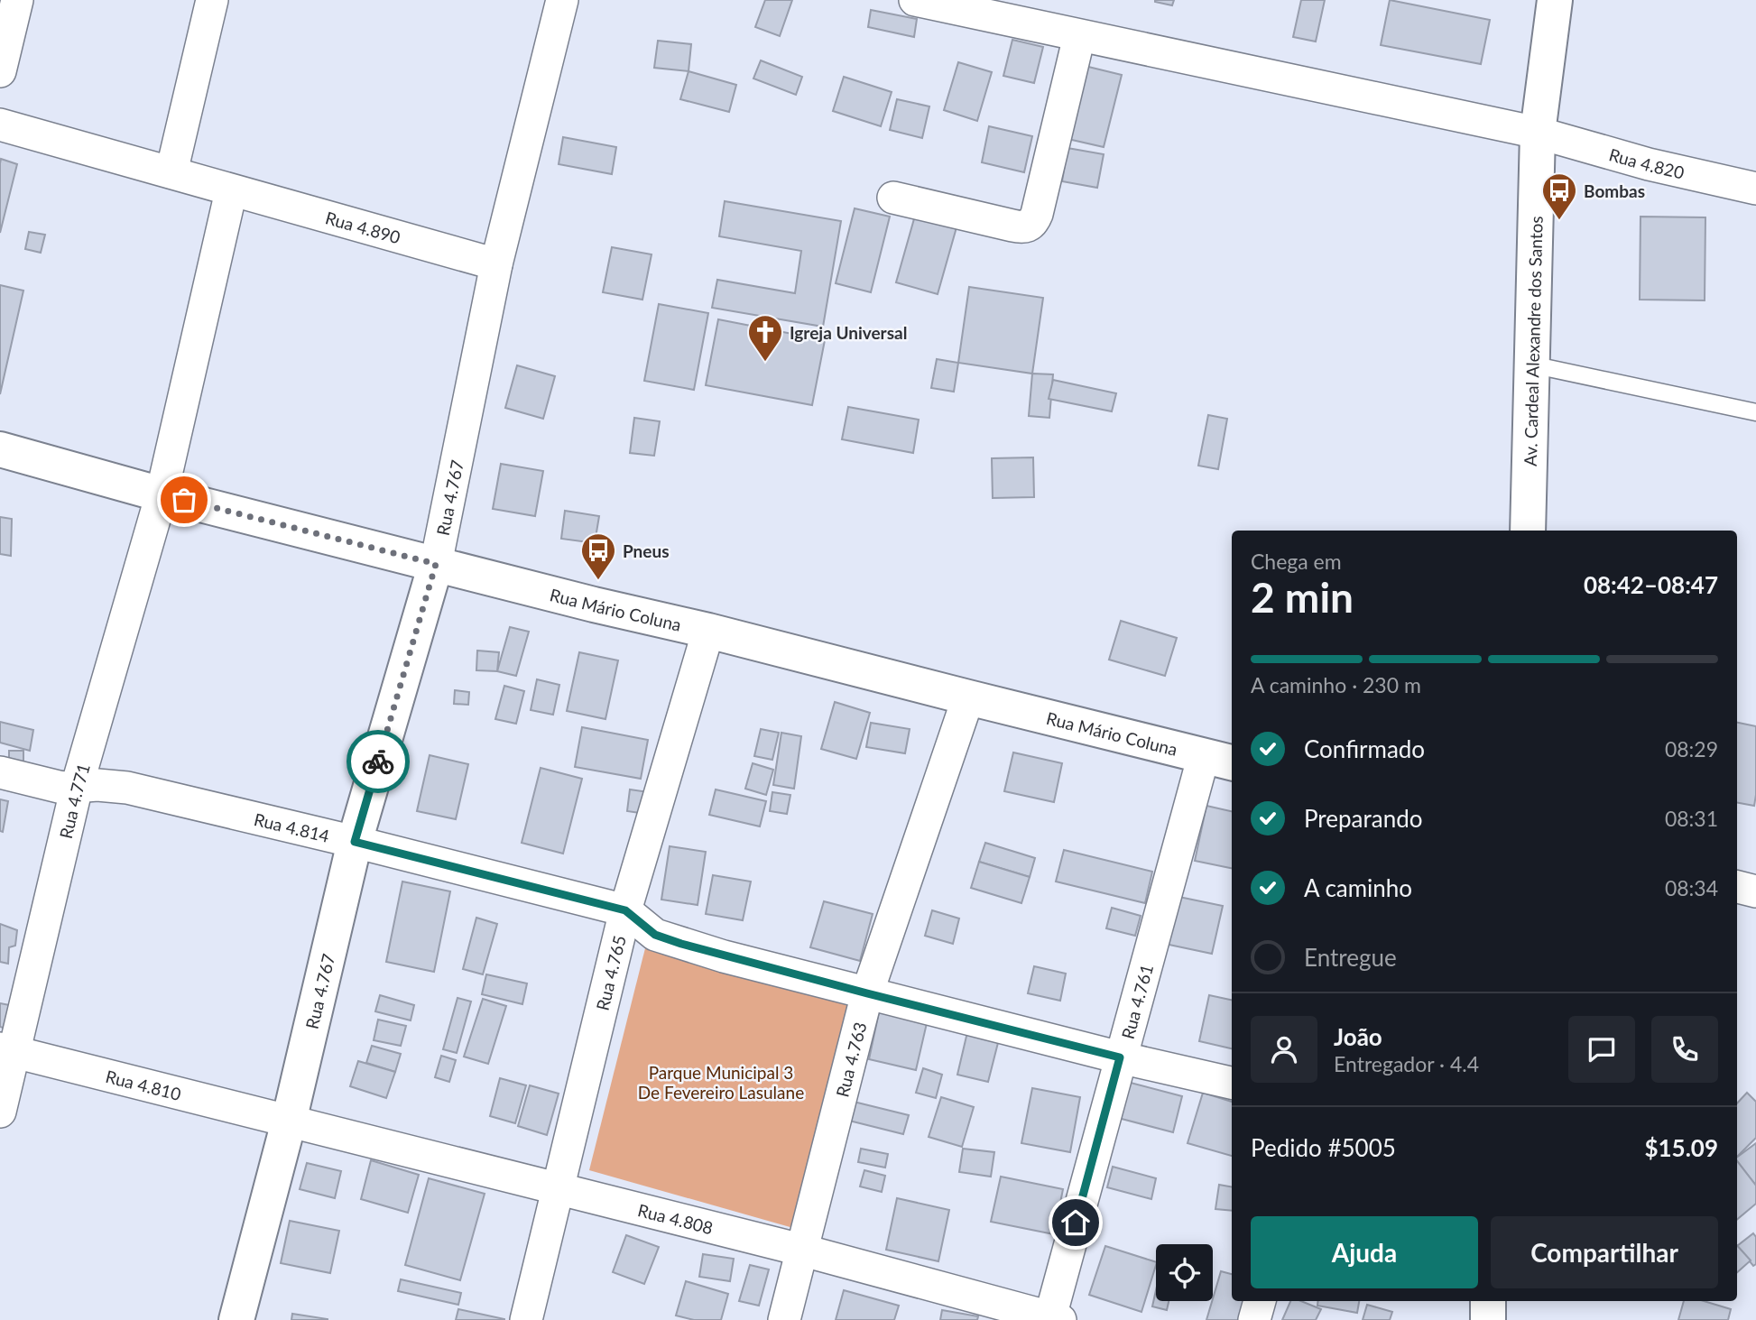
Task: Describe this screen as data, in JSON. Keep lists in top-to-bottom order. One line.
{"streets":{"street":["Rua 4.820","Rua 4.890","Av. Cardeal Alexandre dos Santos","Rua 4.767","Rua Mário Coluna","Rua 4.771","Rua 4.814","Rua 4.765","Rua 4.761","Rua 4.763","Rua 4.810","Rua 4.808"]},"crossings":[["Rua 4.820","Av. Cardeal Alexandre dos Santos"],["Rua 4.890","Rua 4.767"],["Rua 4.890","Rua 4.771"],["Rua 4.767","Rua Mário Coluna"],["Rua 4.767","Rua 4.814"],["Rua 4.767","Rua 4.810"],["Rua 4.767","Rua 4.808"],["Rua Mário Coluna","Rua 4.771"],["Rua Mário Coluna","Rua 4.765"],["Rua Mário Coluna","Rua 4.761"],["Rua Mário Coluna","Rua 4.763"],["Rua 4.771","Rua 4.814"],["Rua 4.771","Rua 4.810"],["Rua 4.814","Rua 4.765"],["Rua 4.814","Rua 4.761"],["Rua 4.814","Rua 4.763"],["Rua 4.765","Rua 4.808"],["Rua 4.761","Rua 4.808"],["Rua 4.763","Rua 4.808"],["Rua 4.810","Rua 4.808"]],"parks":["Parque Municipal 3 De Fevereiro Lasulane"],"places":{"bus stop":["Bombas","Pneus"],"church":["Igreja Universal"]},"page":{"heading":["2 min","Chega em","08:42–08:47"],"panel":["João","Entregador · 4.4","Pedido #5005","$15.09"],"bar":"A caminho · 230 m","list":[["Confirmado","08:29"],["Preparando","08:31"],["A caminho","08:34"],"Entregue"],"buttons":["Ajuda","Compartilhar"]}}
